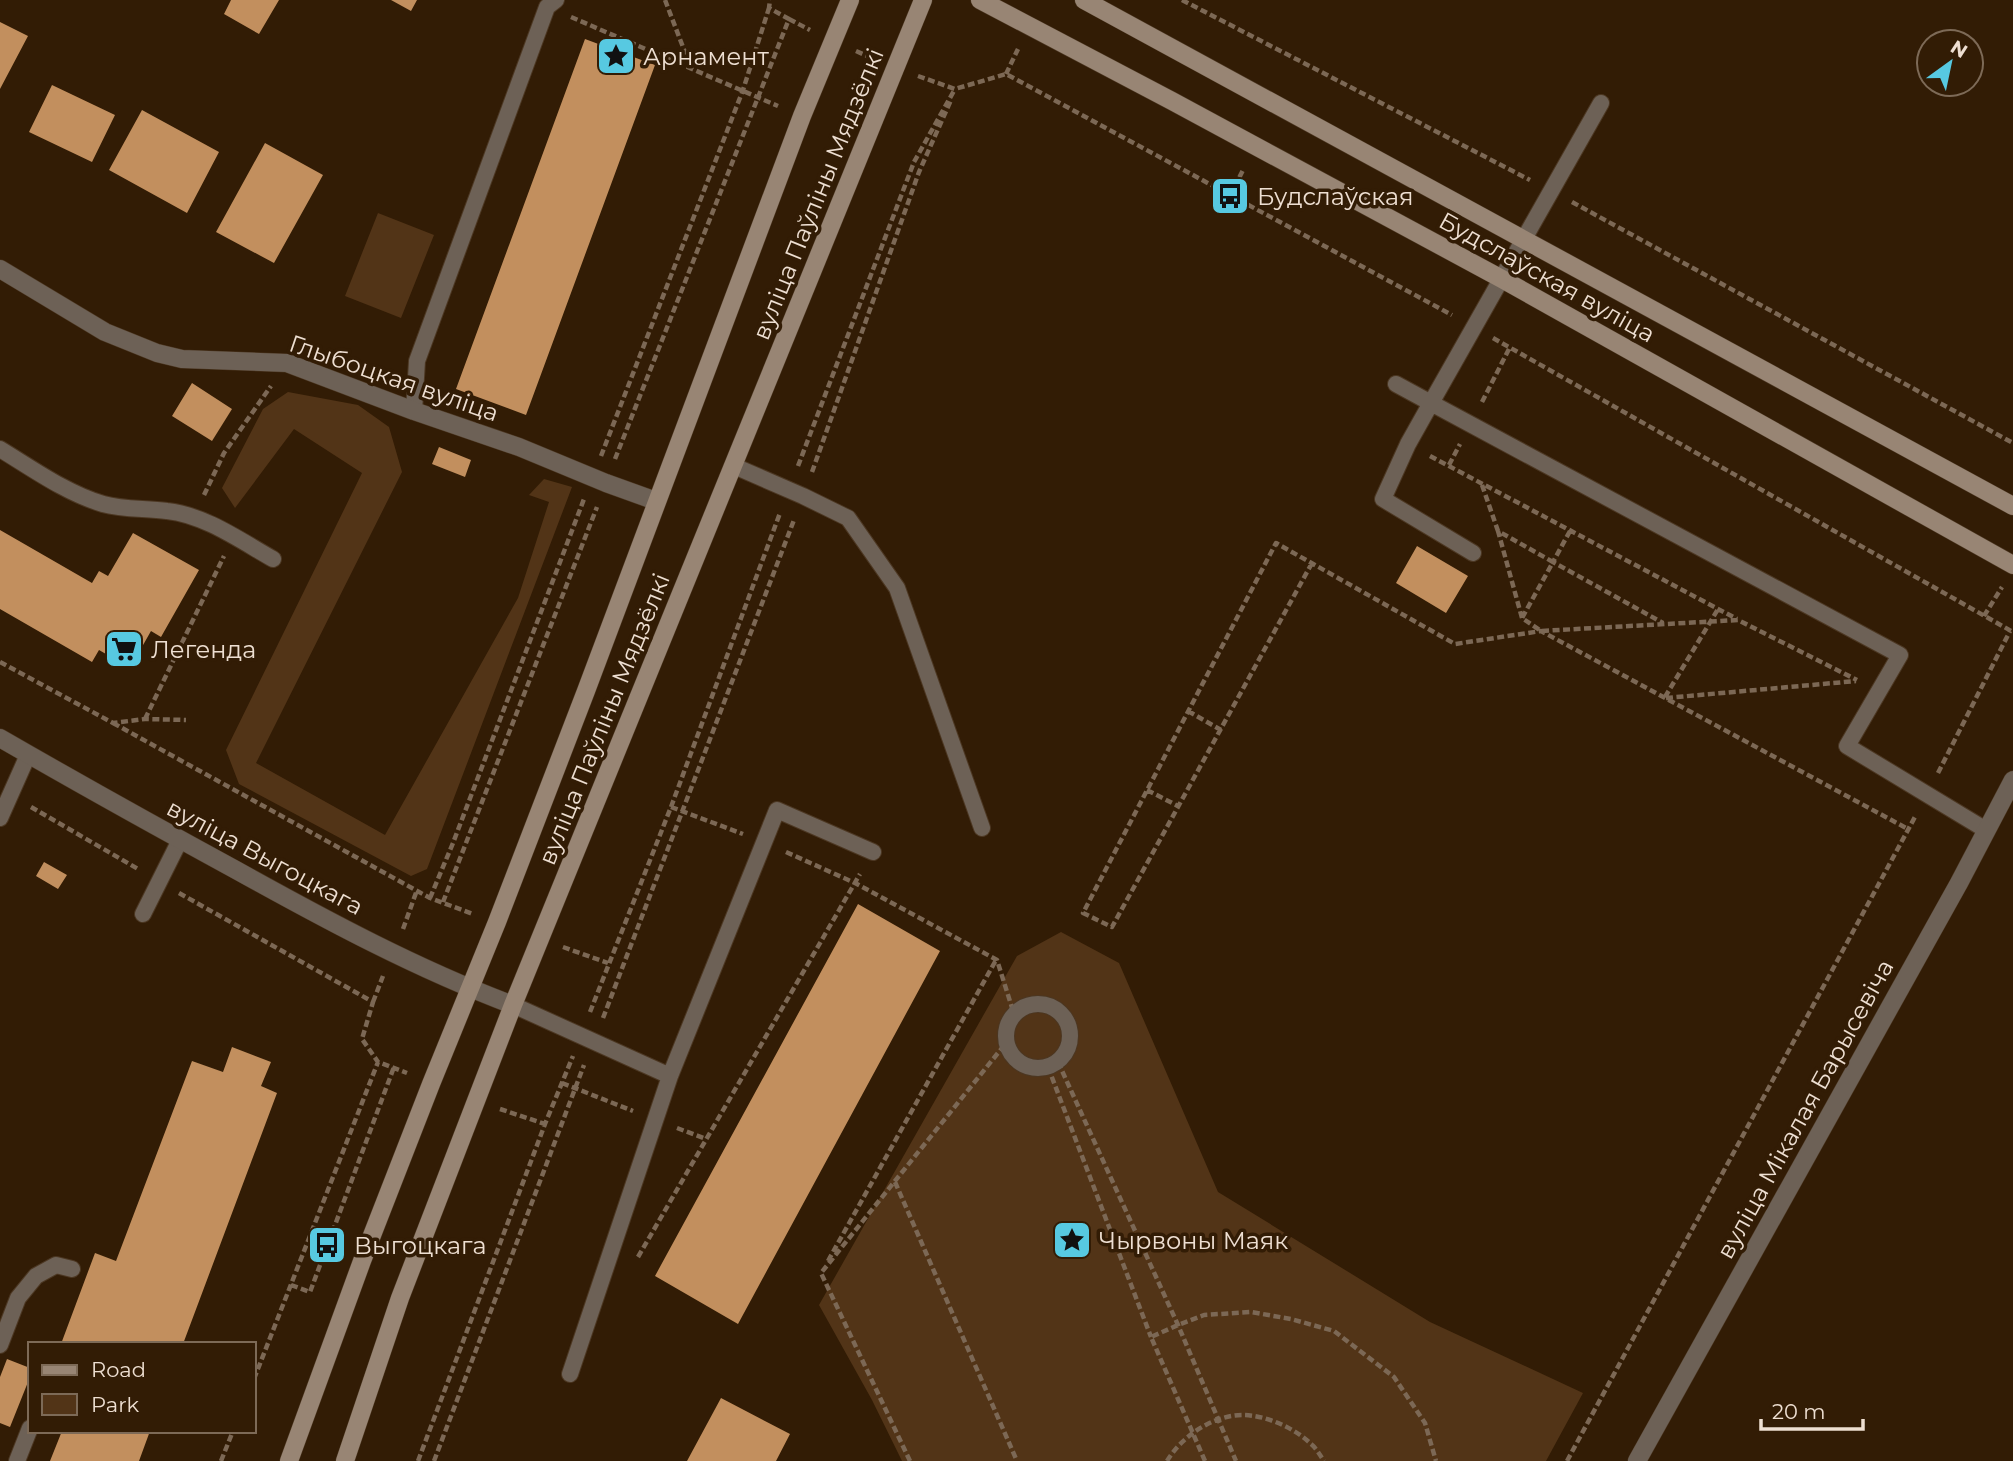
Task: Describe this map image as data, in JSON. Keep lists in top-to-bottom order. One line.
{"streets":{"street":["вуліца Паўліны Мядзёлкі","Будслаўская вуліца","Глыбоцкая вуліца","вуліца Выгоцкага","вуліца Мікалая Барысевіча"]},"crossings":[["вуліца Паўліны Мядзёлкі","Глыбоцкая вуліца"],["вуліца Паўліны Мядзёлкі","вуліца Выгоцкага"]],"places":{"place":["Арнамент","Чырвоны Маяк"],"bus stop":["Будслаўская","Выгоцкага"],"supermarket":["Легенда"]},"legend":["Road","Park"],"scale_bar":"20 m","north":"top right"}
